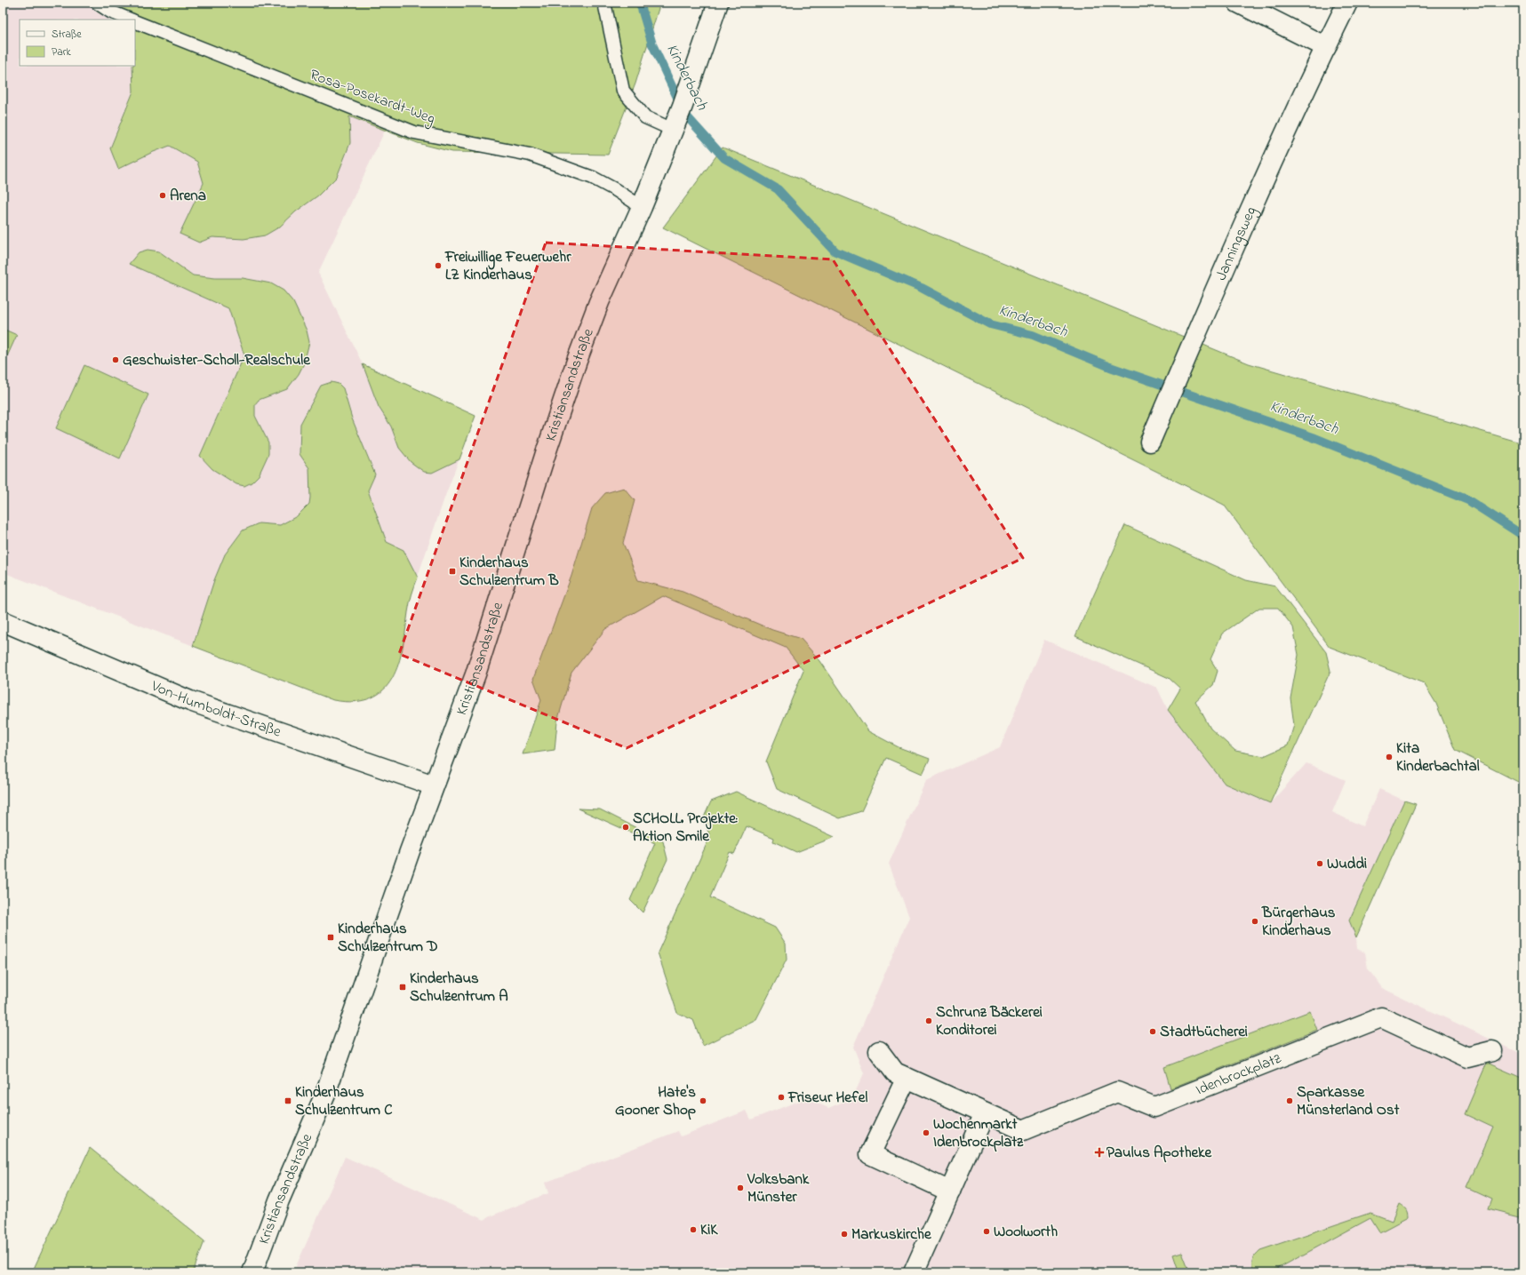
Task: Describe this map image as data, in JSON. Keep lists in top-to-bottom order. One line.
{"streets":{"street":["Janningsweg","Kristiansandstraße","Von-Humboldt-Straße","Idenbrockplatz"],"lane":["Rosa-Posekardt-Weg"]},"crossings":[["Rosa-Posekardt-Weg","Kristiansandstraße"],["Kristiansandstraße","Von-Humboldt-Straße"]],"water":["Kinderbach"],"places":{"other":["Arena","Freiwillige Feuerwehr LZ Kinderhaus","Geschwister-Scholl-Realschule","Kita Kinderbachtal","SCHOLL. Projekte: Aktion Smile","Wuddi","Bürgerhaus Kinderhaus","Schrunz Bäckerei Konditorei","Stadtbücherei","Friseur Hefel","Hate's Gooner Shop","Sparkasse Münsterland Ost","Wochenmarkt Idenbrockplatz","Volksbank Münster","KiK","Woolworth","Markuskirche"],"transit":["Kinderhaus Schulzentrum B","Kinderhaus Schulzentrum D","Kinderhaus Schulzentrum A","Kinderhaus Schulzentrum C"],"health":["Paulus Apotheke"]},"legend":["Straße","Park"]}
